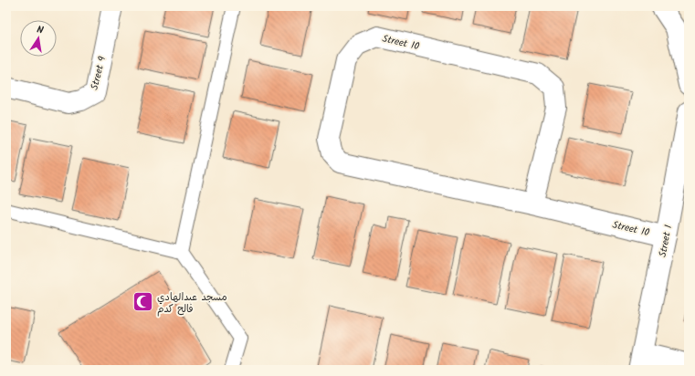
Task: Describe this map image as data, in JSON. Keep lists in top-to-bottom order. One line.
{"streets":{"street":["Street 10","Street 9","Street 1"]},"crossings":[["Street 10","Street 1"]],"places":{"mosque":["مسجد عبدالهادي فالح كدم"]},"north":"top"}
